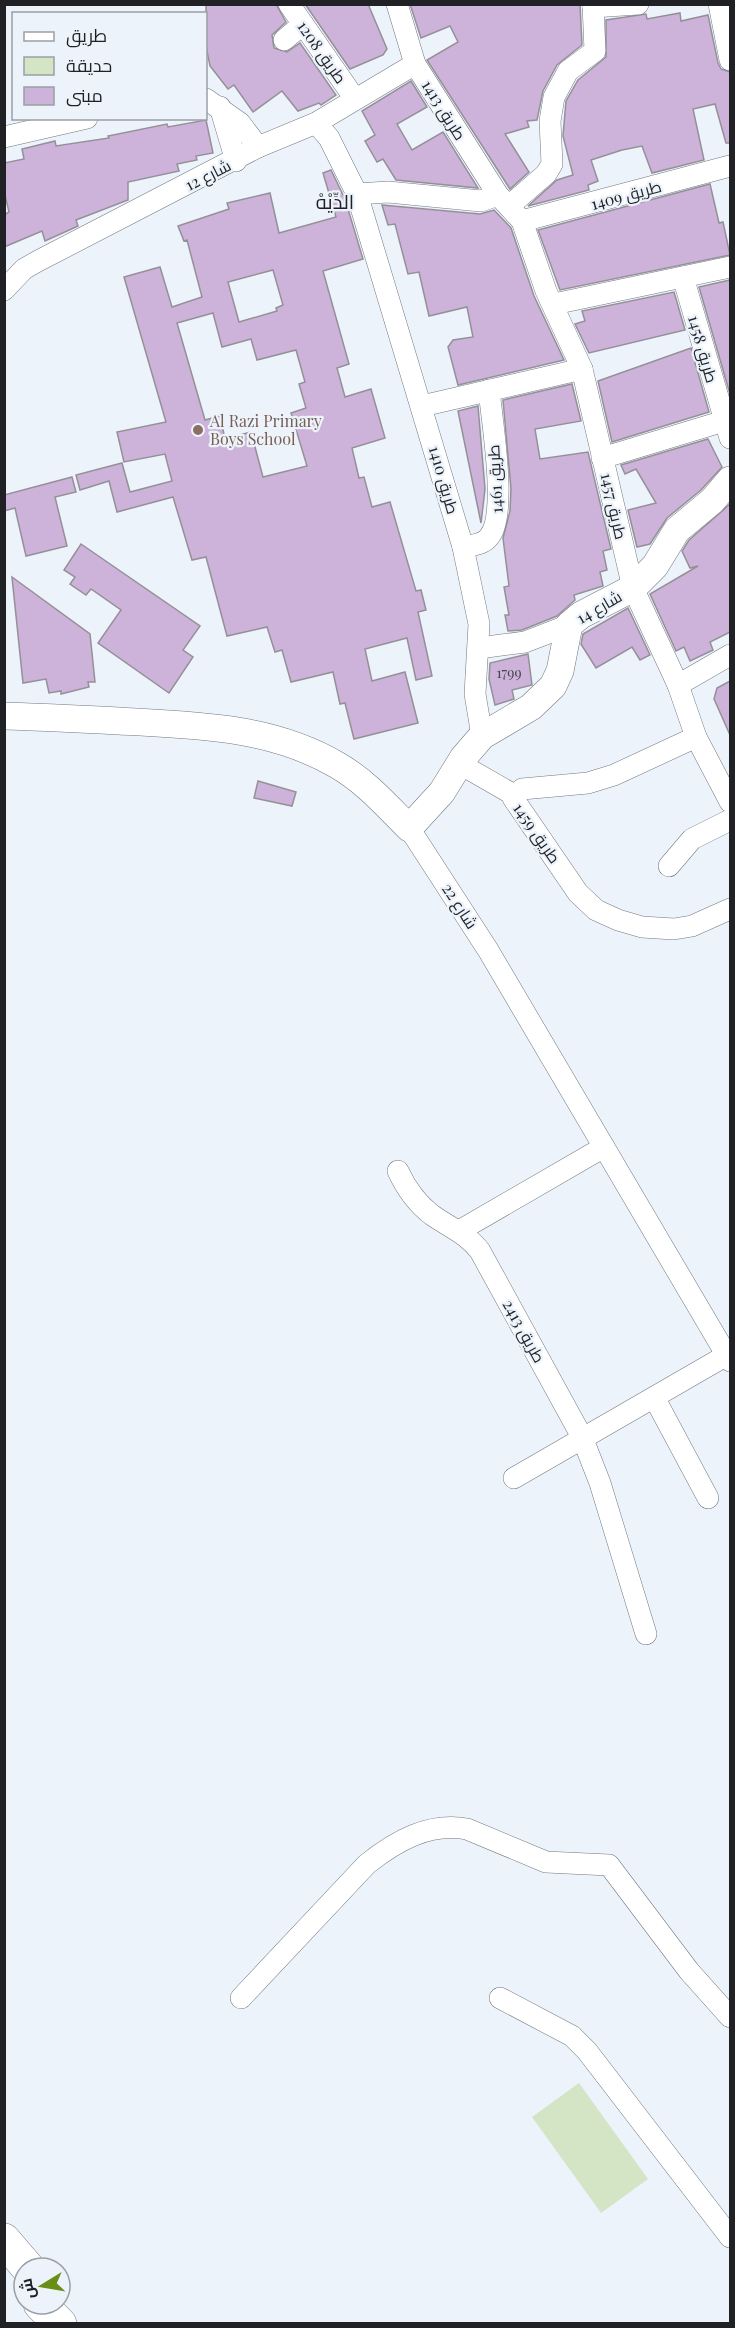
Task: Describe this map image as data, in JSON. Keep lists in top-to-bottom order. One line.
{"streets":{"street":["طريق 1208","طريق 1413","شارع 12","طريق 1409","طريق 1458","طريق 1461","طريق 1410","طريق 1457","شارع 14","طريق 1459","شارع 22","طريق 2413"]},"crossings":[["طريق 1208","شارع 12"],["طريق 1413","شارع 12"],["طريق 1413","طريق 1409"],["طريق 1413","طريق 1457"],["شارع 12","طريق 1410"],["طريق 1409","طريق 1410"],["طريق 1409","طريق 1457"],["طريق 1458","طريق 1457"],["طريق 1461","طريق 1410"],["طريق 1410","شارع 14"],["طريق 1457","شارع 14"],["طريق 1457","طريق 1459"]],"districts":["الدِّيْهْ"],"places":["Al Razi Primary Boys School"],"house_numbers":["1799"],"legend":["طريق","حديقة","مبنى"],"north":"left"}
